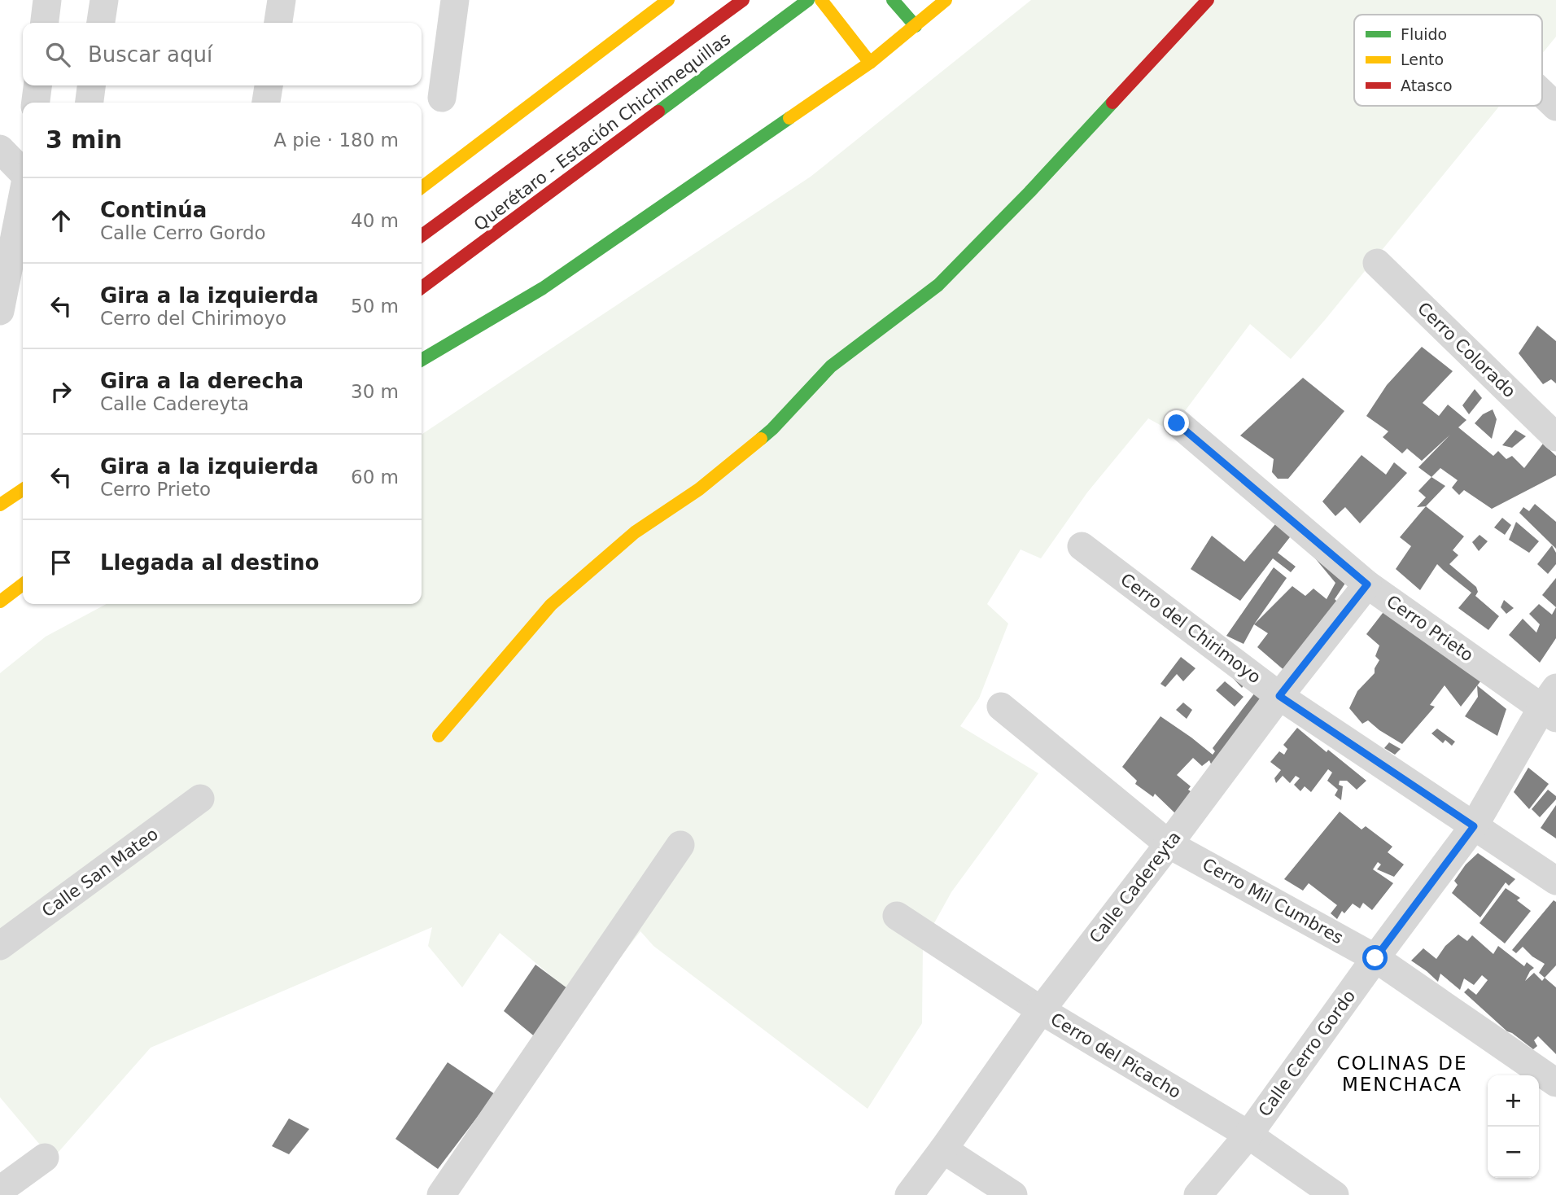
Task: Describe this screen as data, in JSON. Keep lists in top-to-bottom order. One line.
{"streets":{"street":["Querétaro - Estación Chichimequillas","Cerro Colorado","Cerro del Chirimoyo","Cerro Prieto","Calle San Mateo","Calle Cadereyta","Cerro Mil Cumbres","Calle Cerro Gordo","Cerro del Picacho"]},"crossings":[["Cerro del Chirimoyo","Calle Cadereyta"],["Cerro del Chirimoyo","Calle Cerro Gordo"],["Cerro Prieto","Calle Cadereyta"],["Cerro Prieto","Calle Cerro Gordo"],["Calle Cadereyta","Cerro Mil Cumbres"],["Calle Cadereyta","Cerro del Picacho"],["Cerro Mil Cumbres","Calle Cerro Gordo"],["Calle Cerro Gordo","Cerro del Picacho"]],"districts":["COLINAS DE MENCHACA"],"legend":["Fluido","Lento","Atasco"],"page":{"search":"Buscar aquí","heading":["3 min","A pie · 180 m"],"list":[["Continúa","Calle Cerro Gordo","40 m"],["Gira a la izquierda","Cerro del Chirimoyo","50 m"],["Gira a la derecha","Calle Cadereyta","30 m"],["Gira a la izquierda","Cerro Prieto","60 m"],"Llegada al destino"],"map_buttons":["+","−"]}}
